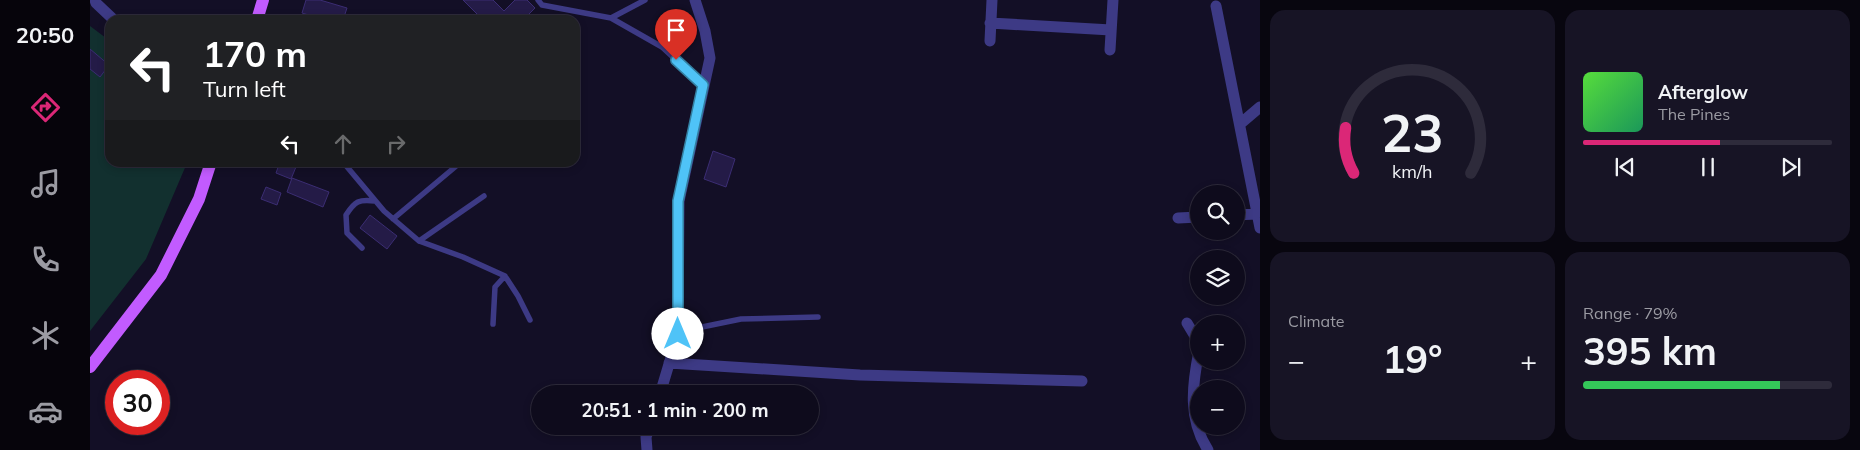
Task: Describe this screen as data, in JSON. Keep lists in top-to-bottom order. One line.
{"page":{"tabs":"20:50","turn":["170 m","Turn left"],"song":["Afterglow","The Pines"],"map_buttons":["+","−"],"tile":["Climate",["Range · 79%","395 km"]],"heat":["−","19°","+"],"limit":"30","trip":"20:51 · 1 min · 200 m","gauge":["23","km/h"]}}
